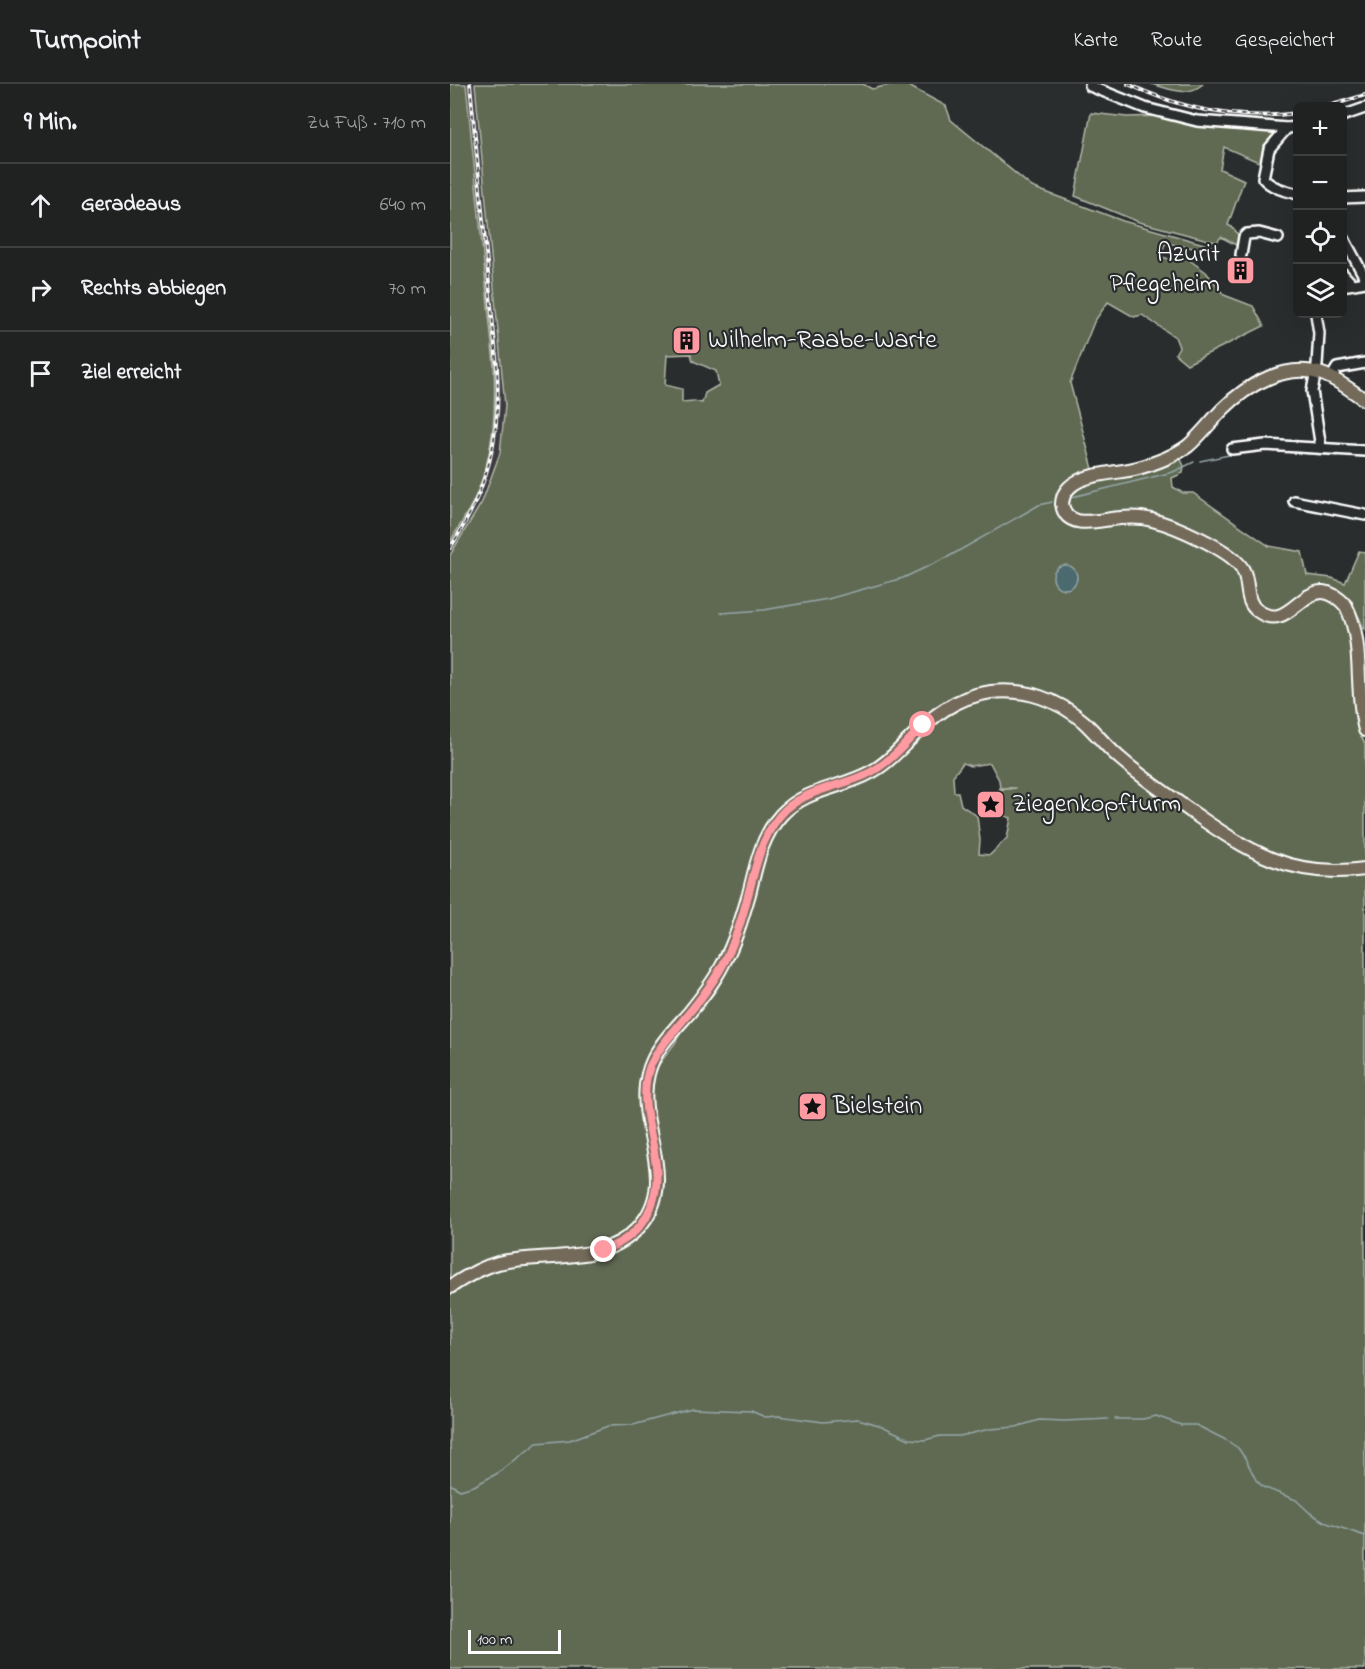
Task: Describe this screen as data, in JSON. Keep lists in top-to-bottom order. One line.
{"places":{"building":["Azurit Pflegeheim","Wilhelm-Raabe-Warte"],"place":["Ziegenkopfturm","Bielstein"]},"scale_bar":"100 m","page":{"header":"Turnpoint","nav":["Karte","Route","Gespeichert"],"heading":["9 Min.","Zu Fuß · 710 m"],"map_buttons":["+","−"],"list":[["Geradeaus","640 m"],["Rechts abbiegen","70 m"],"Ziel erreicht"],"scale":"100 m"}}
